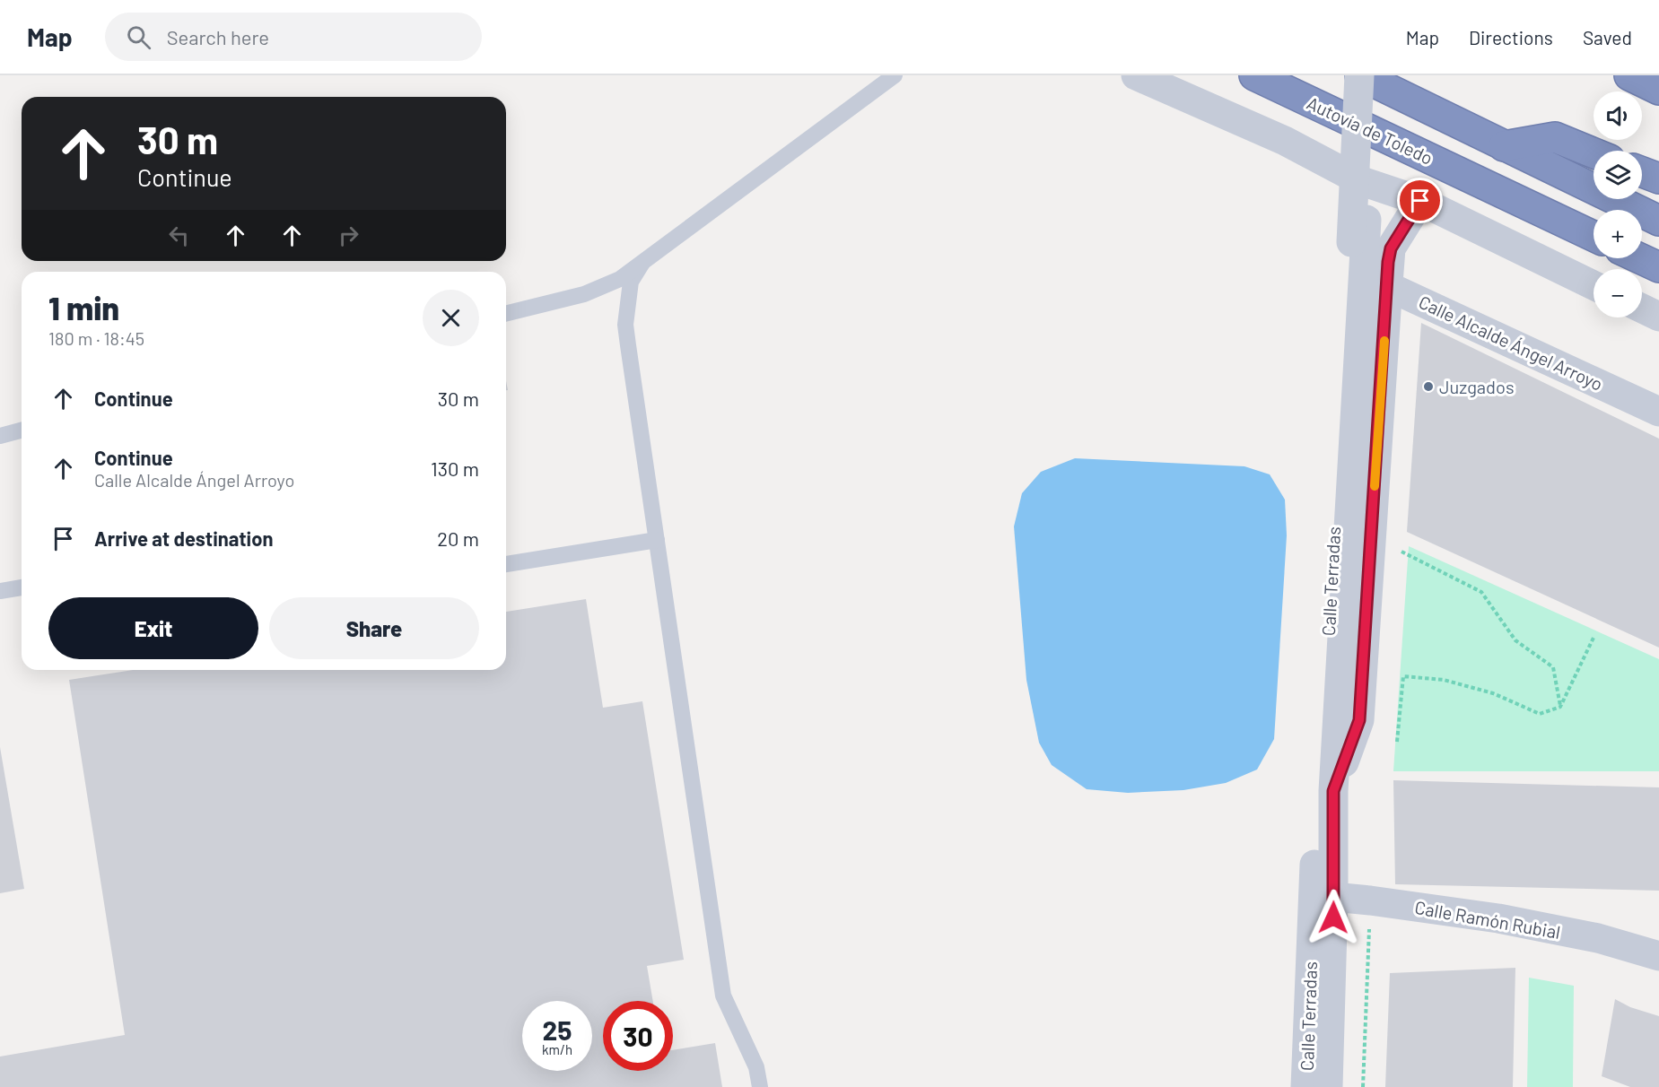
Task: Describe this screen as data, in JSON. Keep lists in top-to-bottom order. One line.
{"streets":{"highway":["Autovía de Toledo"],"street":["Calle Alcalde Ángel Arroyo","Calle Terradas","Calle Ramón Rubial"]},"crossings":[["Calle Terradas","Calle Ramón Rubial"]],"places":["Juzgados"],"page":{"header":"Map","search":"Search here","nav":["Map","Directions","Saved"],"map_buttons":["+","−"],"turn":["30 m","Continue"],"heading":["1 min","180 m · 18:45"],"list":[{"name":"Continue","value":"30 m"},{"name":"Continue","note":"Calle Alcalde Ángel Arroyo","value":"130 m"},{"name":"Arrive at destination","value":"20 m"}],"buttons":["Exit","Share"],"speed":"25 km/h","limit":"30"}}
